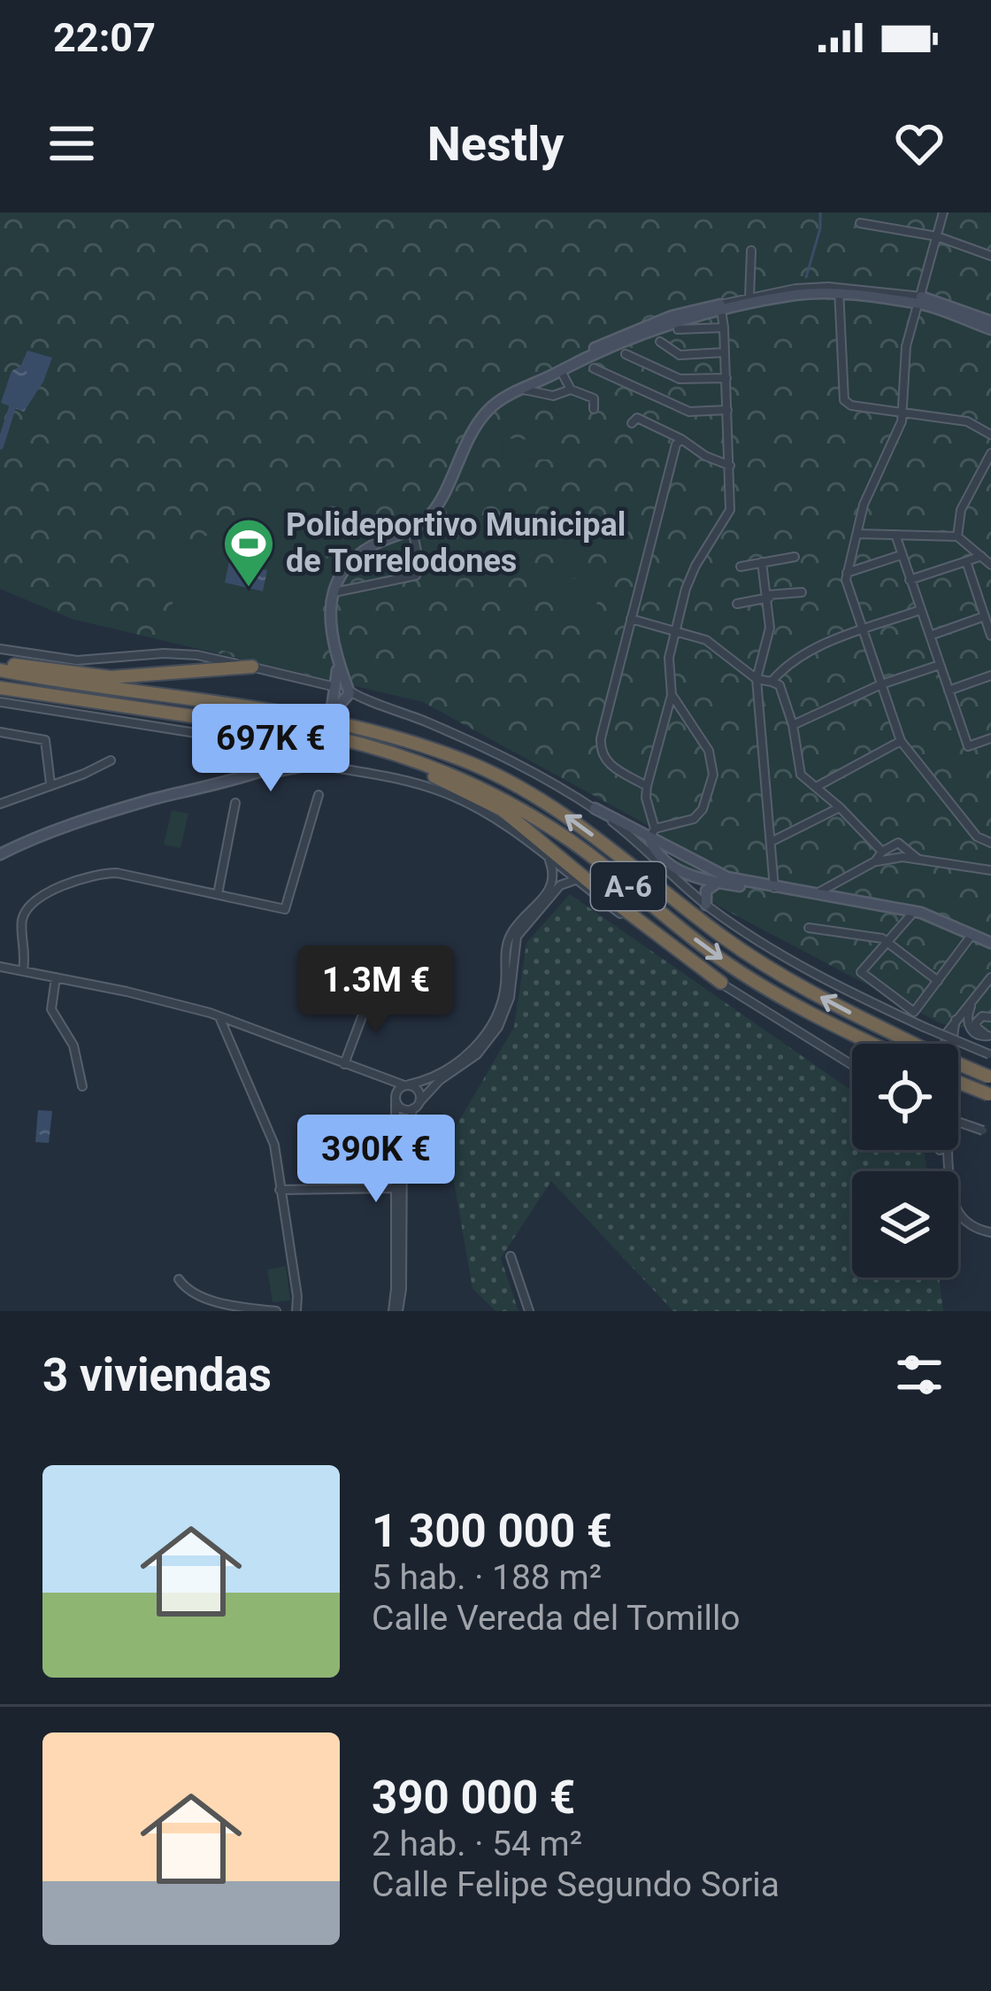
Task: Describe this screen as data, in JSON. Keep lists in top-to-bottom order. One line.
{"streets":{"highway":["A-6"]},"places":{"sports":["Polideportivo Municipal de Torrelodones"]},"page":{"status":"22:07","header":"Nestly","price":["697K €","1.3M €","390K €"],"heading":"3 viviendas","list":[{"name":"1 300 000 €","note":"5 hab. · 188 m² · Calle Vereda del Tomillo"},{"name":"390 000 €","note":"2 hab. · 54 m² · Calle Felipe Segundo Soria"}]}}
